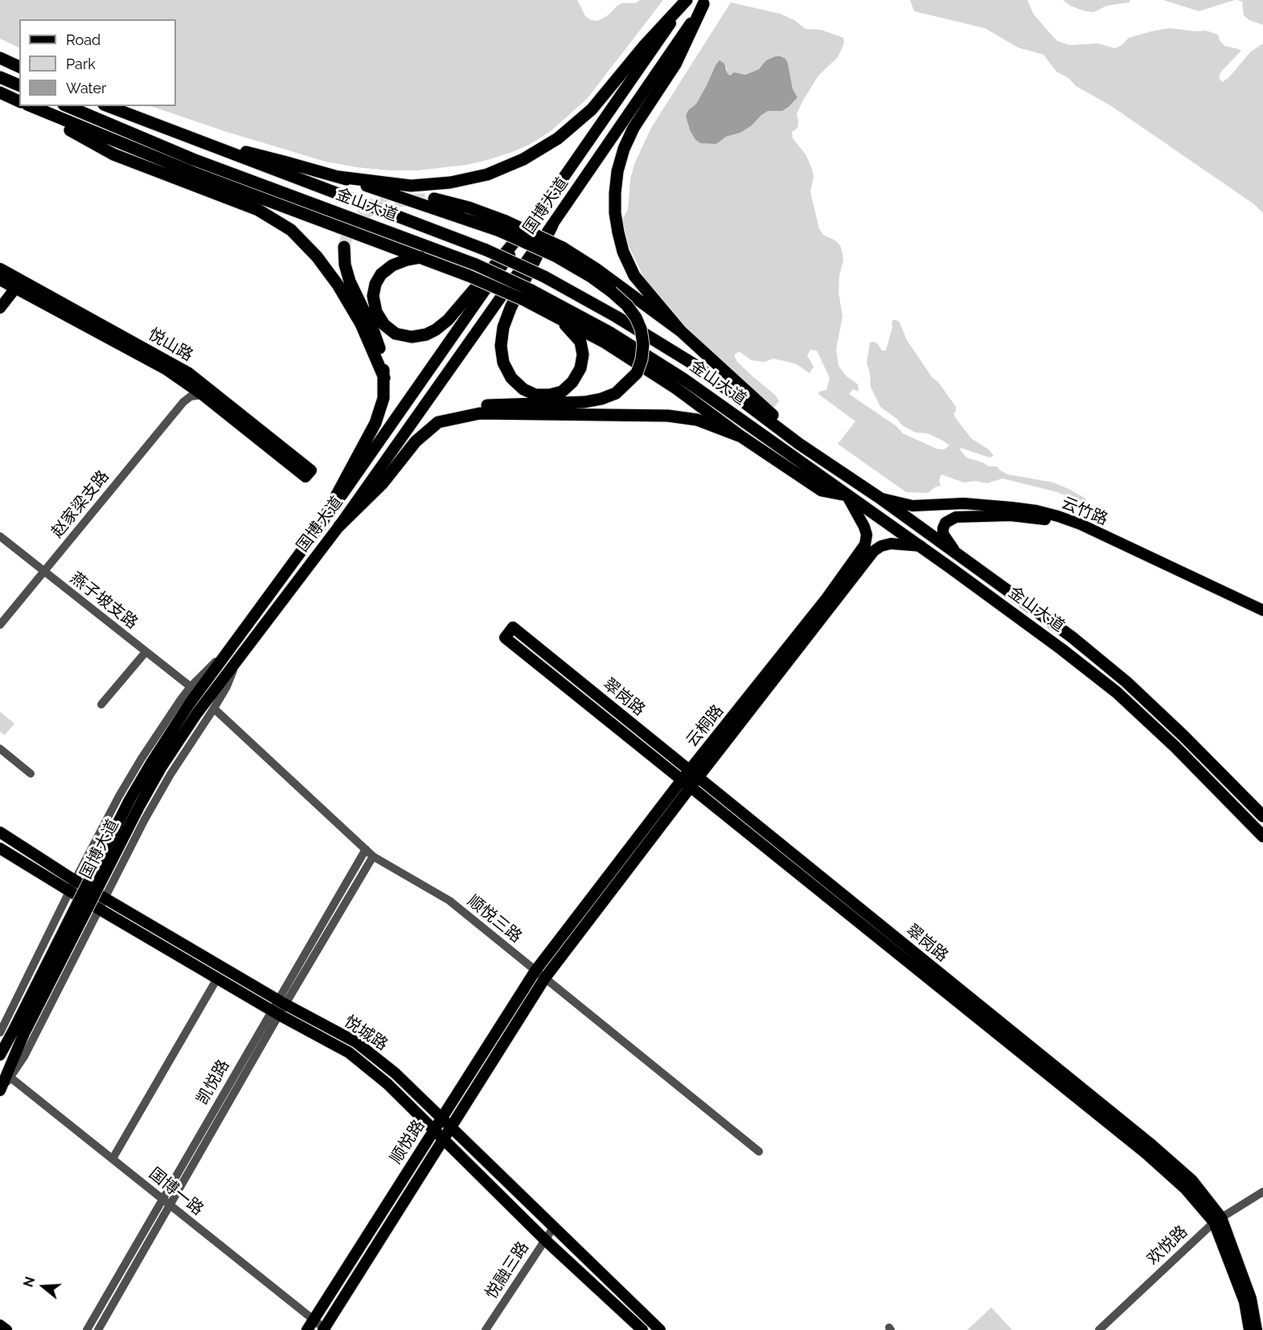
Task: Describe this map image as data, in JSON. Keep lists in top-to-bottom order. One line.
{"streets":{"highway":["金山大道"],"main road":["国博大道","悦山路","云竹路","翠岗路","云桐路","悦城路","顺悦路"],"street":["赵家梁支路","燕子坡支路","顺悦三路","凯悦路","国博一路","欢悦路","悦融三路"]},"crossings":[["金山大道","云竹路"],["金山大道","云桐路"],["赵家梁支路","燕子坡支路"],["翠岗路","云桐路"],["翠岗路","欢悦路"],["云桐路","顺悦三路"],["云桐路","顺悦路"],["顺悦三路","凯悦路"],["顺悦三路","顺悦路"],["悦城路","凯悦路"],["悦城路","顺悦路"],["悦城路","悦融三路"],["凯悦路","国博一路"],["顺悦路","国博一路"]],"legend":["Road","Park","Water"],"north":"left"}
